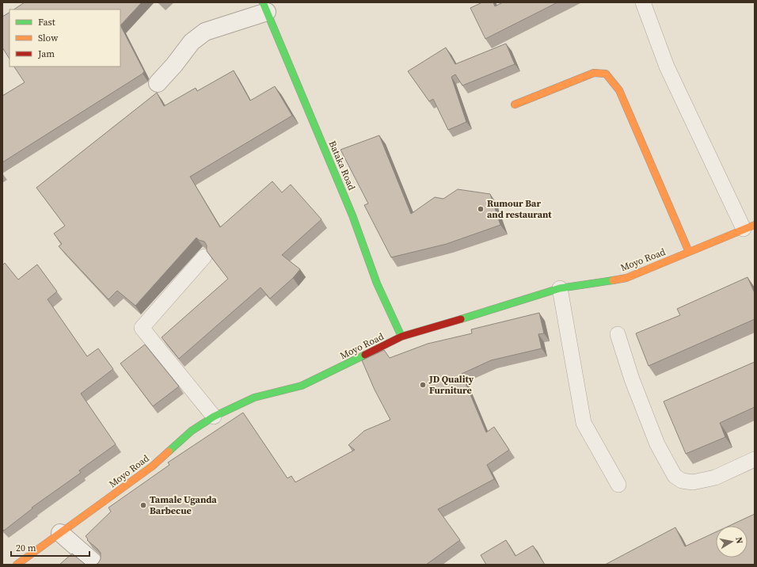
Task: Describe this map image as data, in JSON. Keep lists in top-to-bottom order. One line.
{"streets":{"street":["Bataka Road","Moyo Road"]},"crossings":[["Bataka Road","Moyo Road"]],"places":["Rumour Bar and restaurant","JD Quality Furniture","Tamale Uganda Barbecue"],"legend":["Fast","Slow","Jam"],"scale_bar":"20 m","north":"right"}
